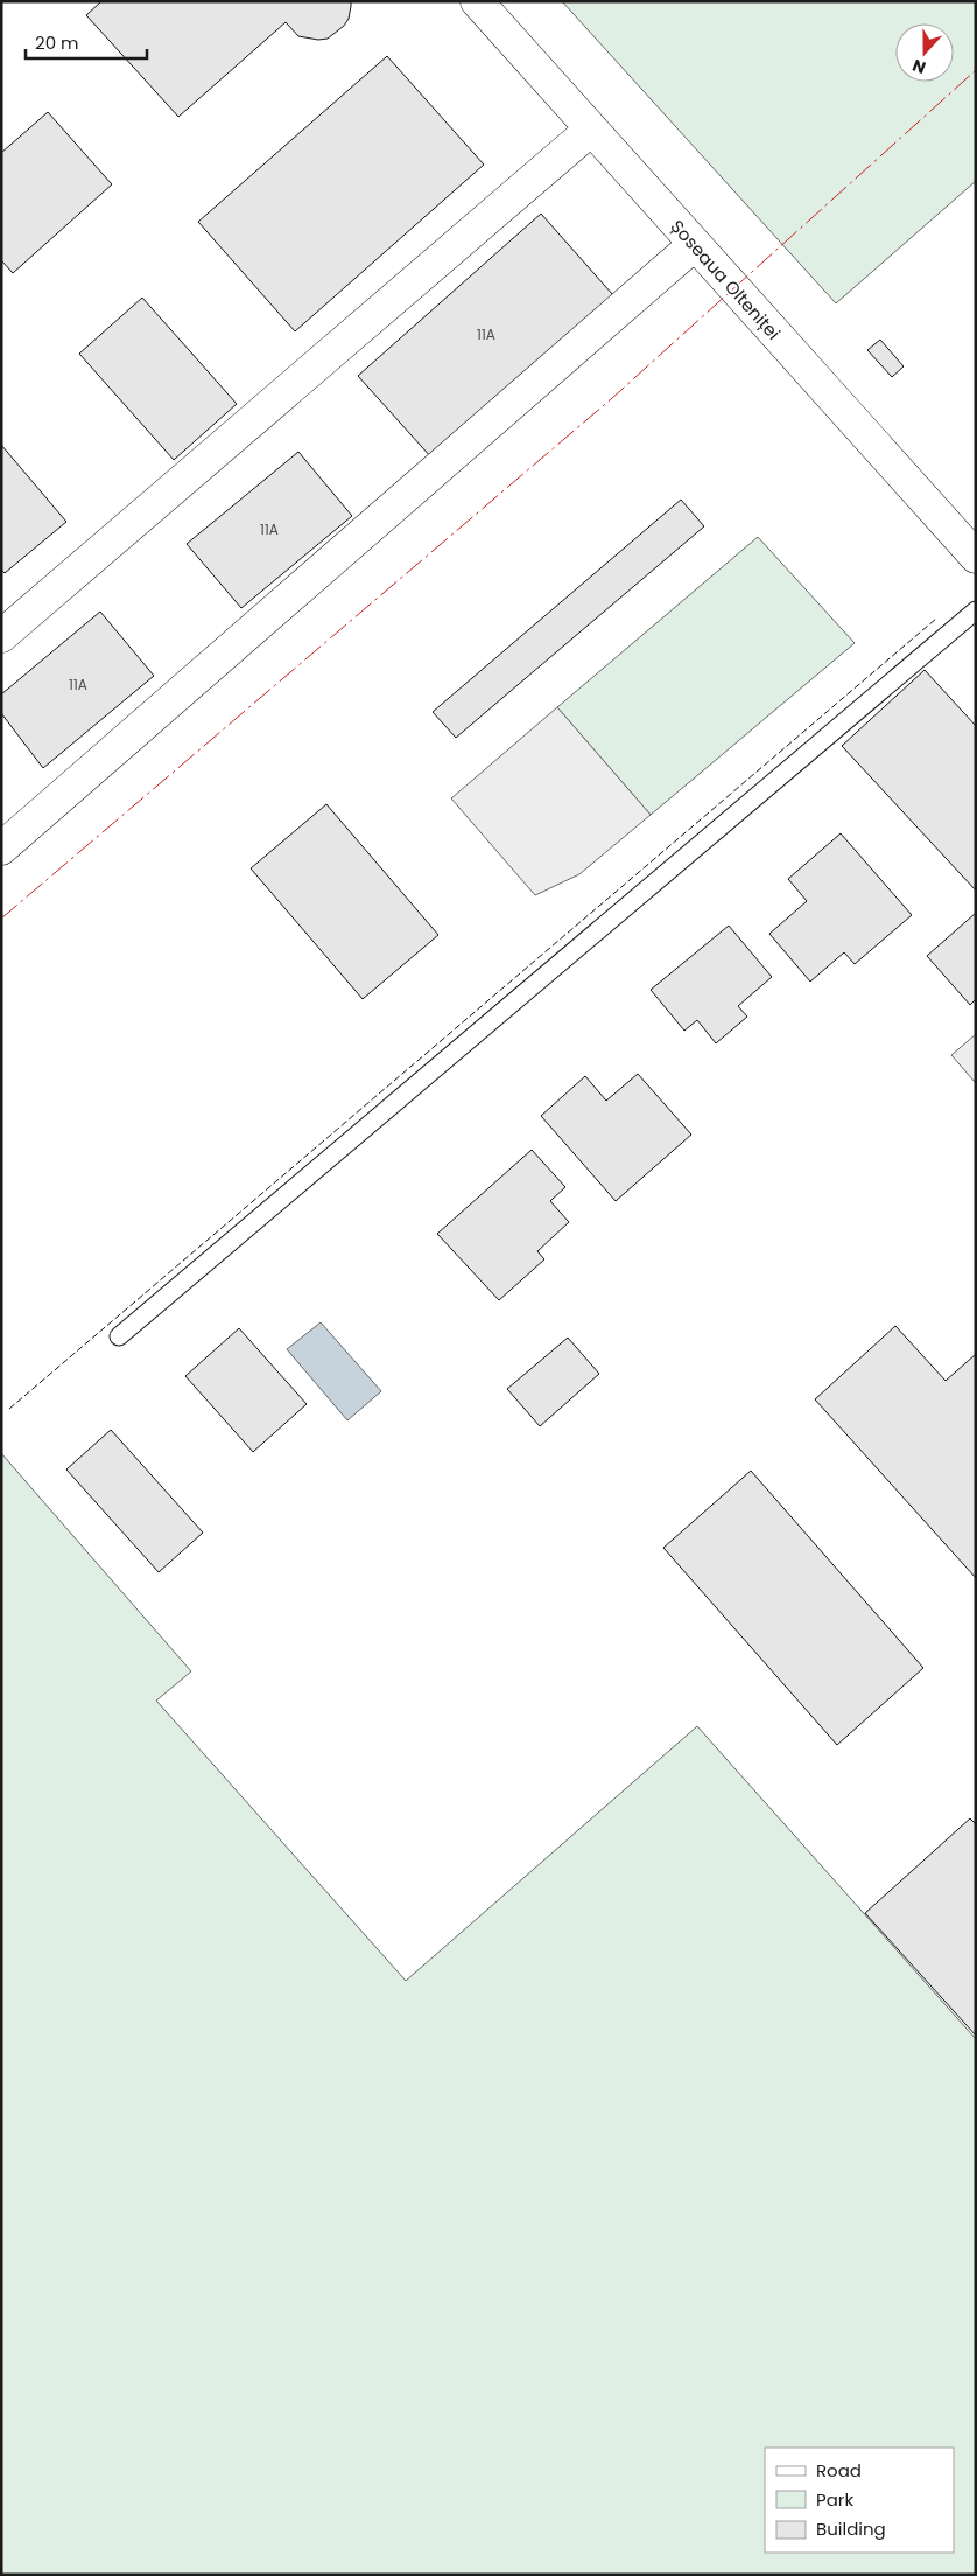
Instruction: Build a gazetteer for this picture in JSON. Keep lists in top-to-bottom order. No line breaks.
{"streets":{"street":["Șoseaua Olteniței"]},"house_numbers":["11A","11A","11A"],"legend":["Road","Park","Building"],"scale_bar":"20 m","north":"bottom"}
